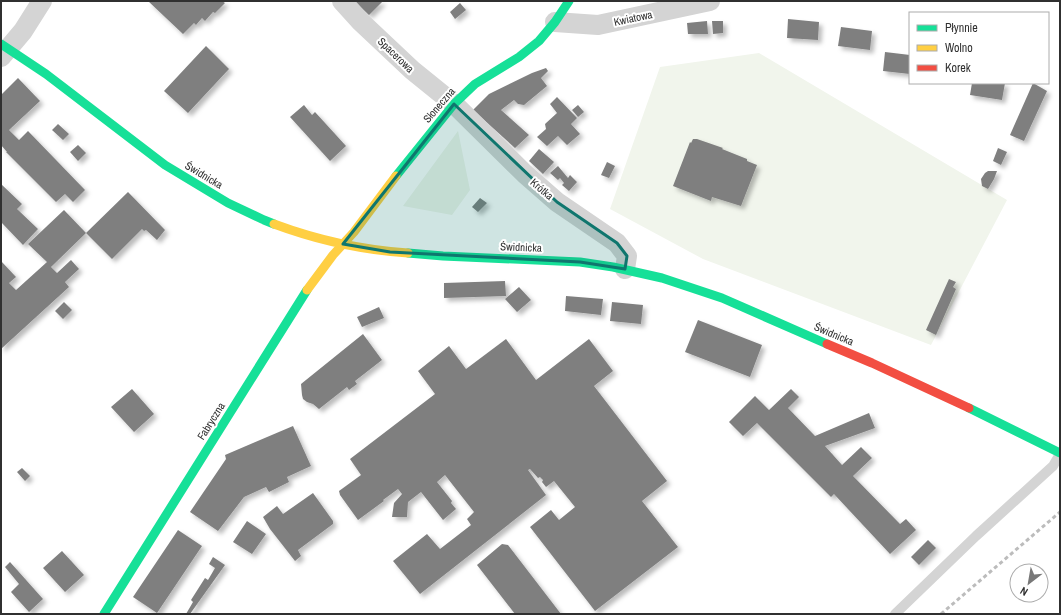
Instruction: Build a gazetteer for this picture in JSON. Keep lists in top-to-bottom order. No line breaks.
{"streets":{"main road":["Słoneczna","Świdnicka","Fabryczna"],"street":["Kwiatowa","Spacerowa","Krótka"]},"crossings":[["Kwiatowa","Słoneczna"],["Spacerowa","Słoneczna"],["Spacerowa","Krótka"],["Słoneczna","Świdnicka"],["Słoneczna","Krótka"],["Słoneczna","Fabryczna"],["Świdnicka","Krótka"],["Świdnicka","Fabryczna"]],"legend":["Płynnie","Wolno","Korek"],"north":"bottom left"}
